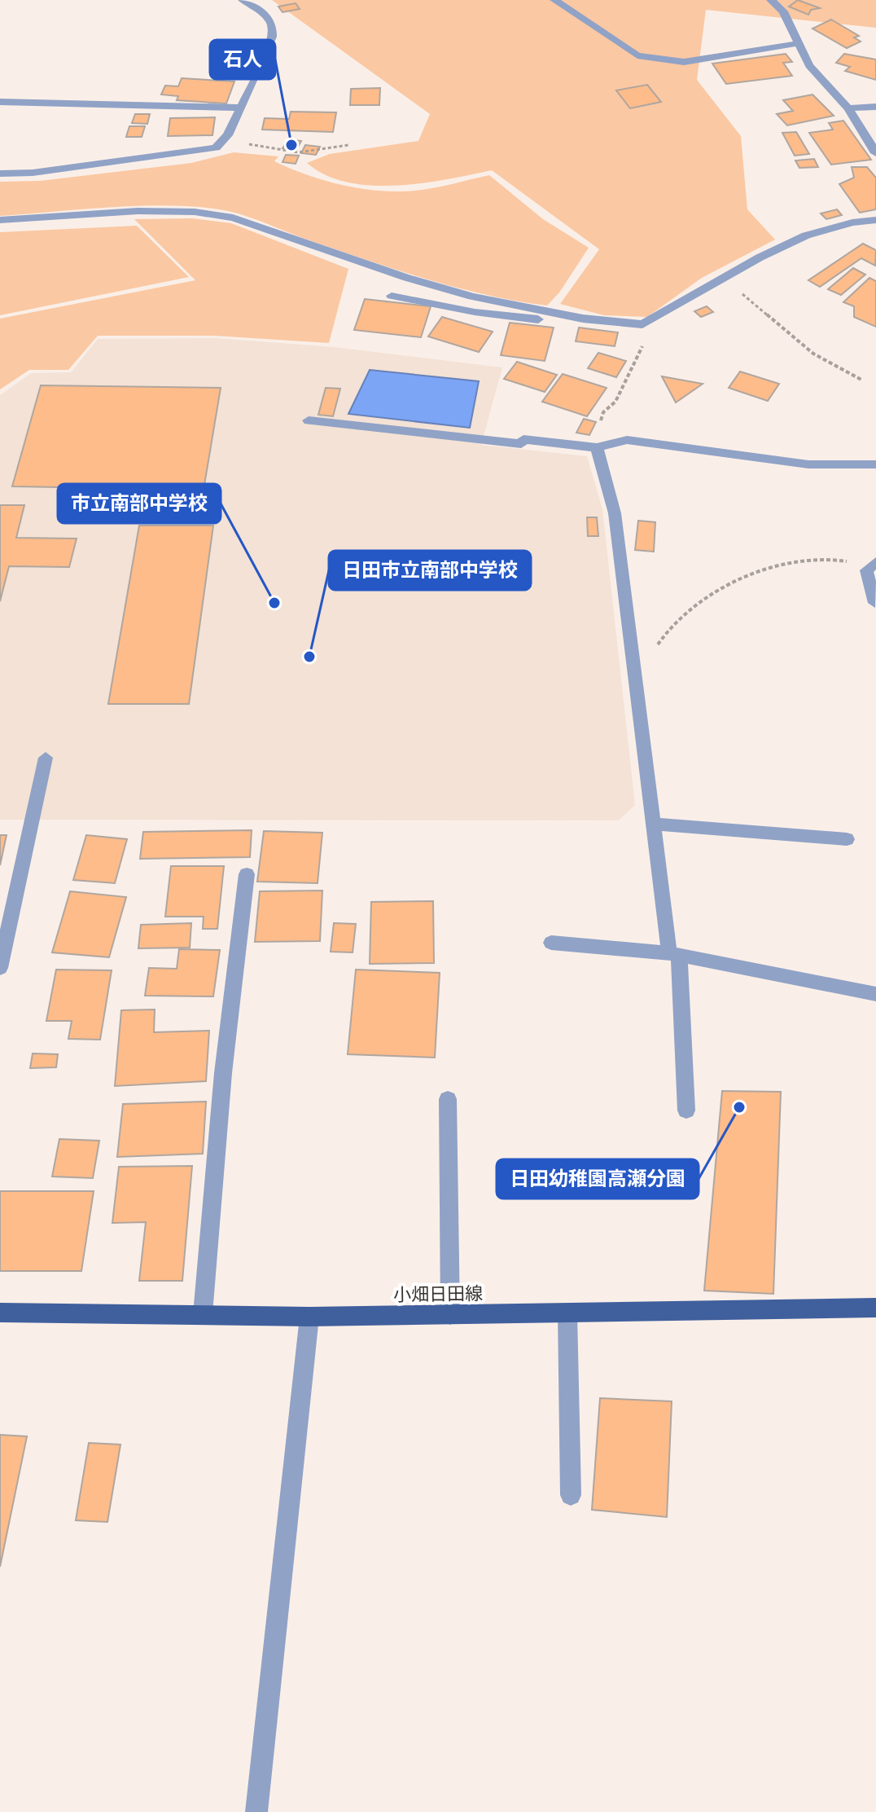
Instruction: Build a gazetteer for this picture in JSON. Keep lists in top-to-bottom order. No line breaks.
{"streets":{"main road":["小畑日田線"]},"places":["石人","市立南部中学校","日田市立南部中学校","日田幼稚園高瀬分園"]}
